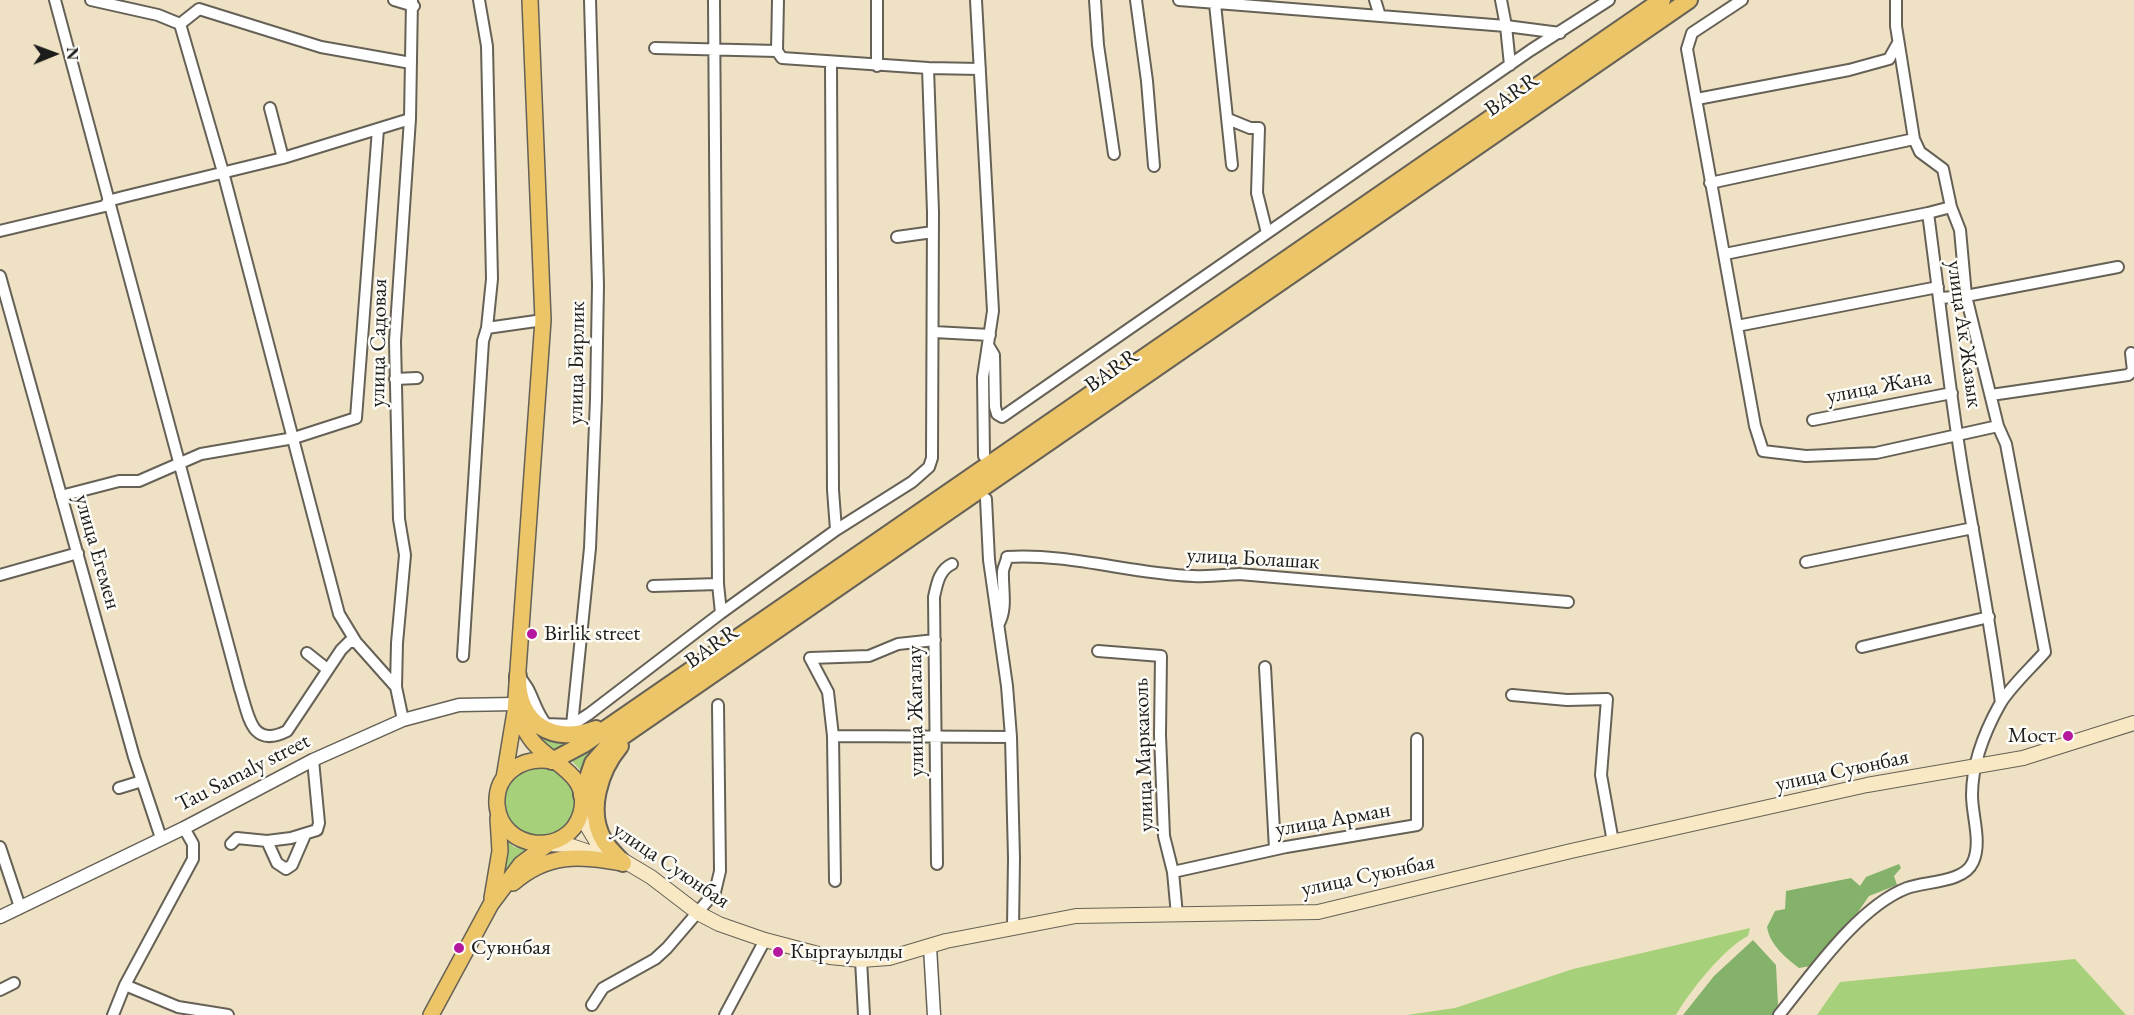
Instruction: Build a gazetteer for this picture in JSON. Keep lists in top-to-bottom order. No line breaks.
{"streets":{"highway":["BARR"],"main road":["улица Суюнбая"],"street":["улица Ак Жазык","улица Садовая","улица Бирлик","улица Жана","улица Егемен","улица Болашак","улица Жагалау","улица Маркаколь","Tau Samaly street","улица Арман"]},"crossings":[["BARR","улица Суюнбая"],["улица Ак Жазык","улица Жана"],["улица Ак Жазык","улица Суюнбая"],["улица Садовая","Tau Samaly street"],["улица Егемен","Tau Samaly street"],["улица Маркаколь","улица Суюнбая"],["улица Маркаколь","улица Арман"]],"places":["Birlik street","Мост","Суюнбая","Кыргауылды"],"north":"right"}
